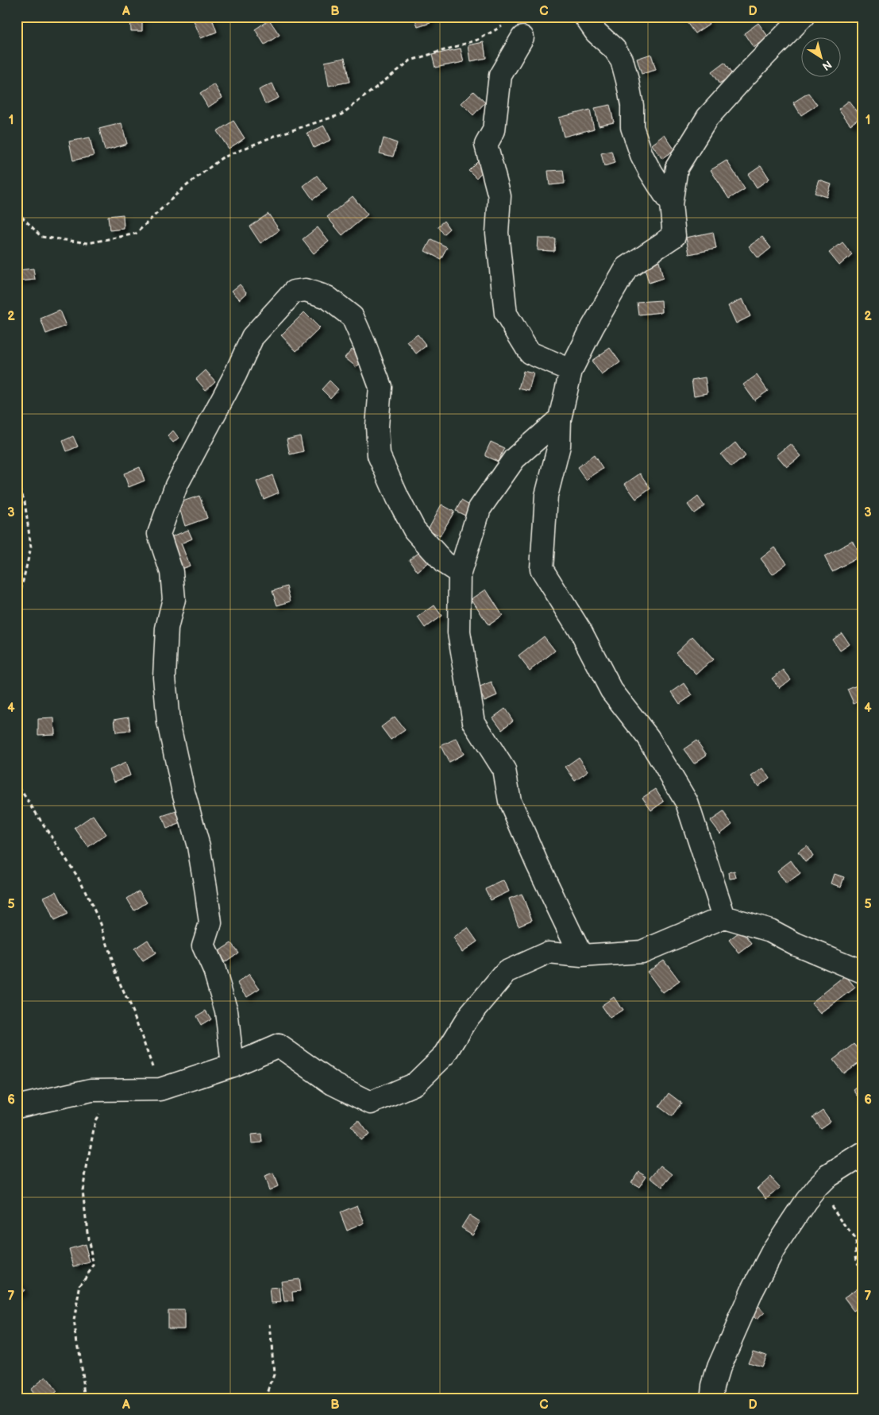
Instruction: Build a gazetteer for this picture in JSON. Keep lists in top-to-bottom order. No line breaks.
{"north":"bottom right","grid":{"columns":["A","B","C","D"],"rows":["1","2","3","4","5","6","7"]}}
